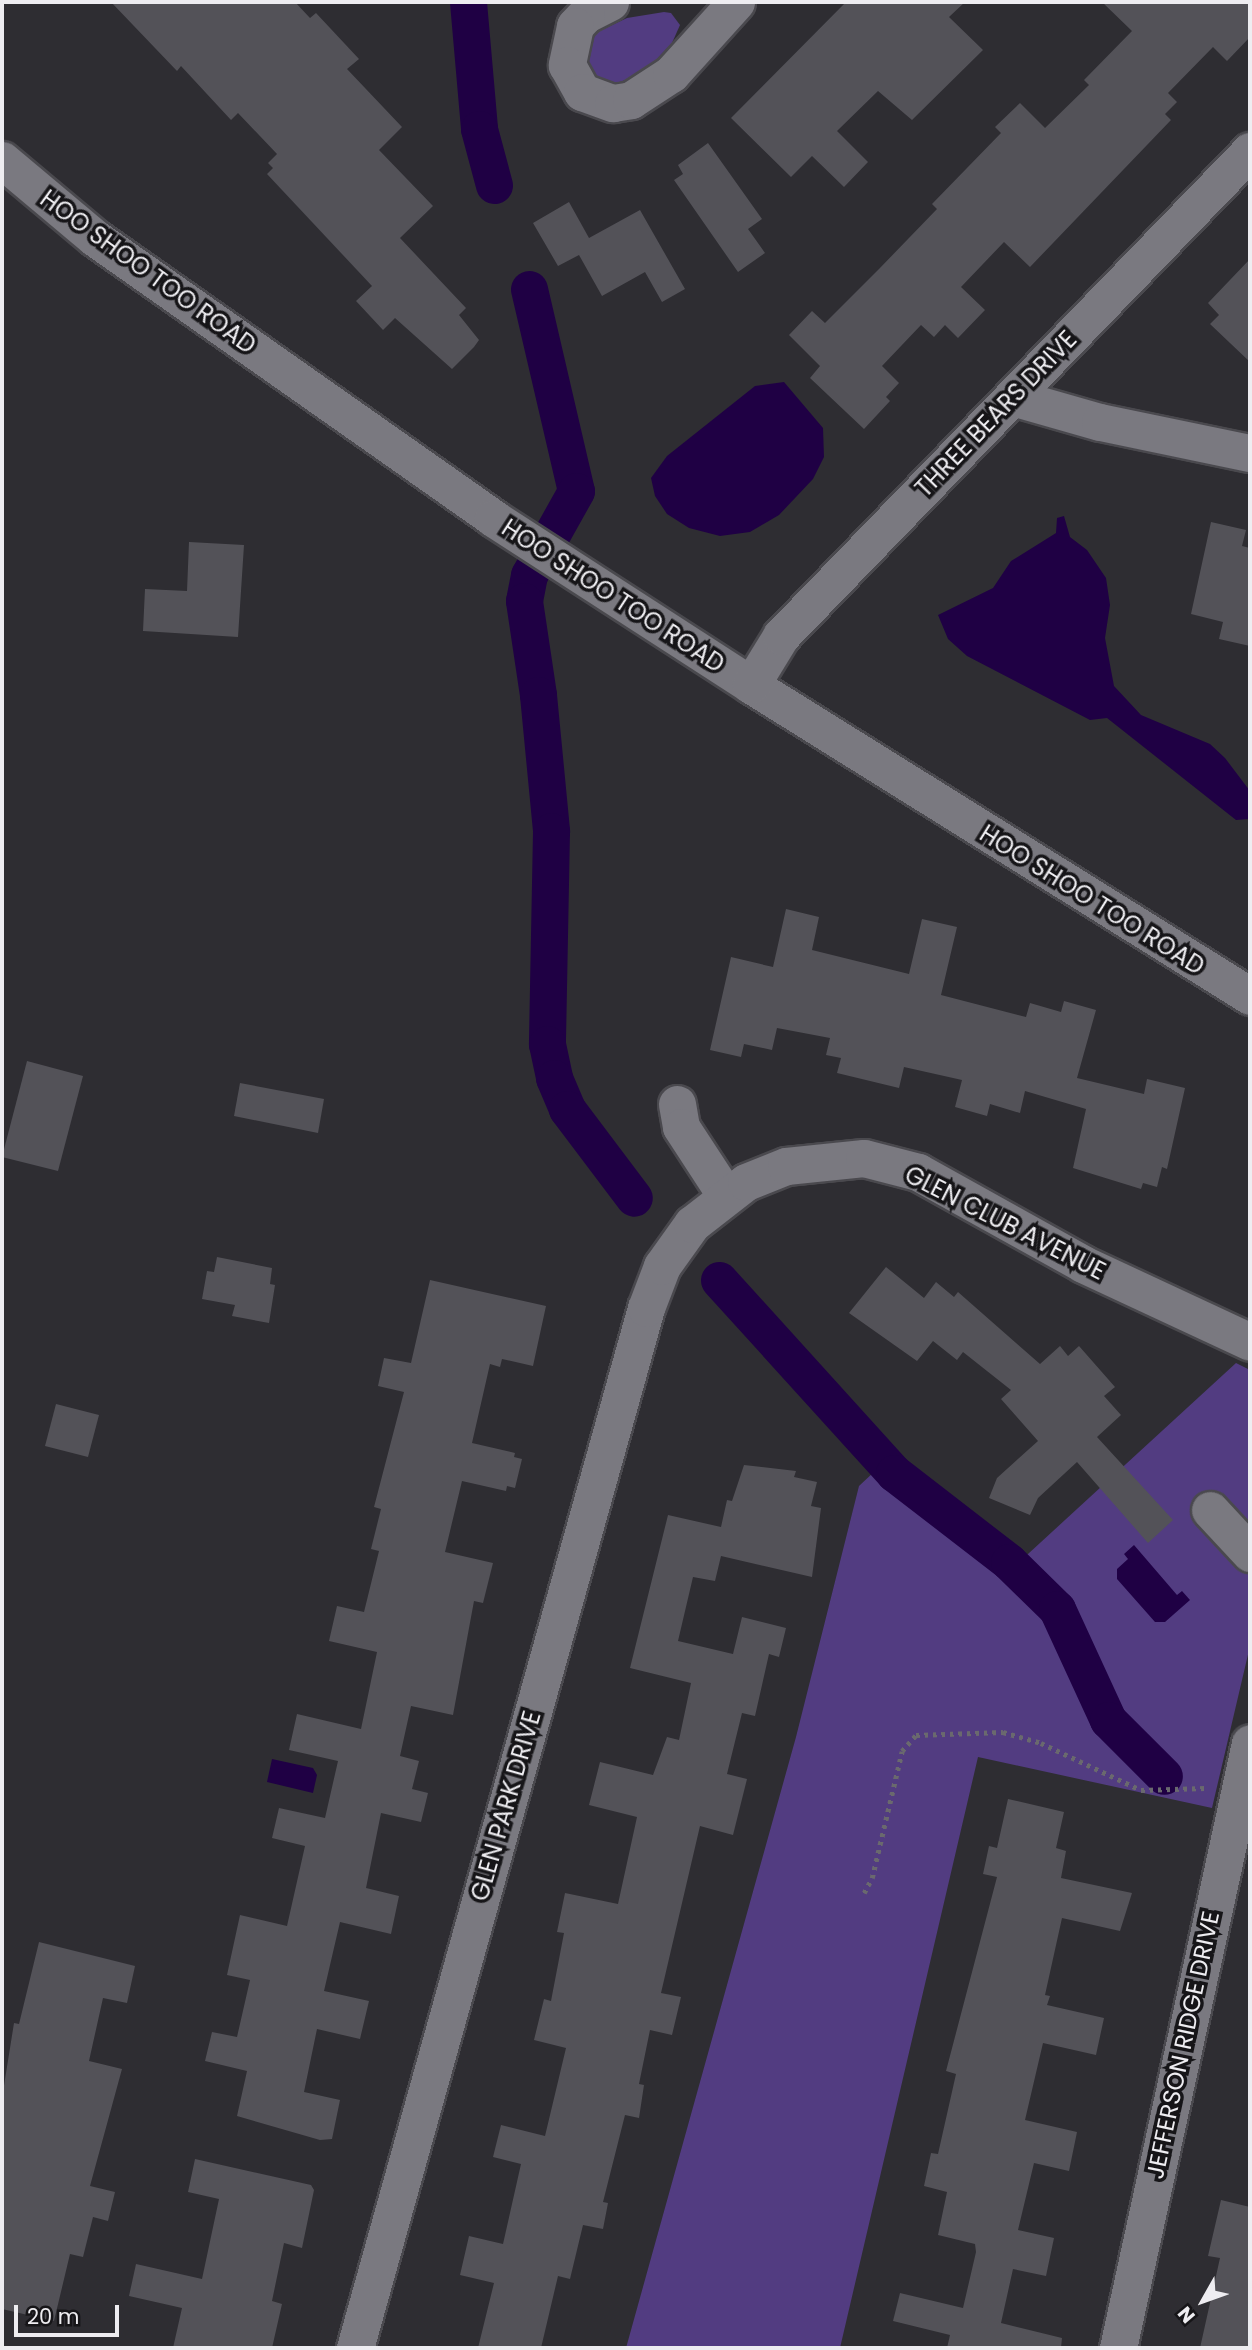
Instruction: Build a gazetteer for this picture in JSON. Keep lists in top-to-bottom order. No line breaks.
{"streets":{"street":["HOO SHOO TOO ROAD","THREE BEARS DRIVE","GLEN CLUB AVENUE","GLEN PARK DRIVE","JEFFERSON RIDGE DRIVE"]},"crossings":[["HOO SHOO TOO ROAD","THREE BEARS DRIVE"],["GLEN CLUB AVENUE","GLEN PARK DRIVE"]],"scale_bar":"20 m","north":"bottom left"}
